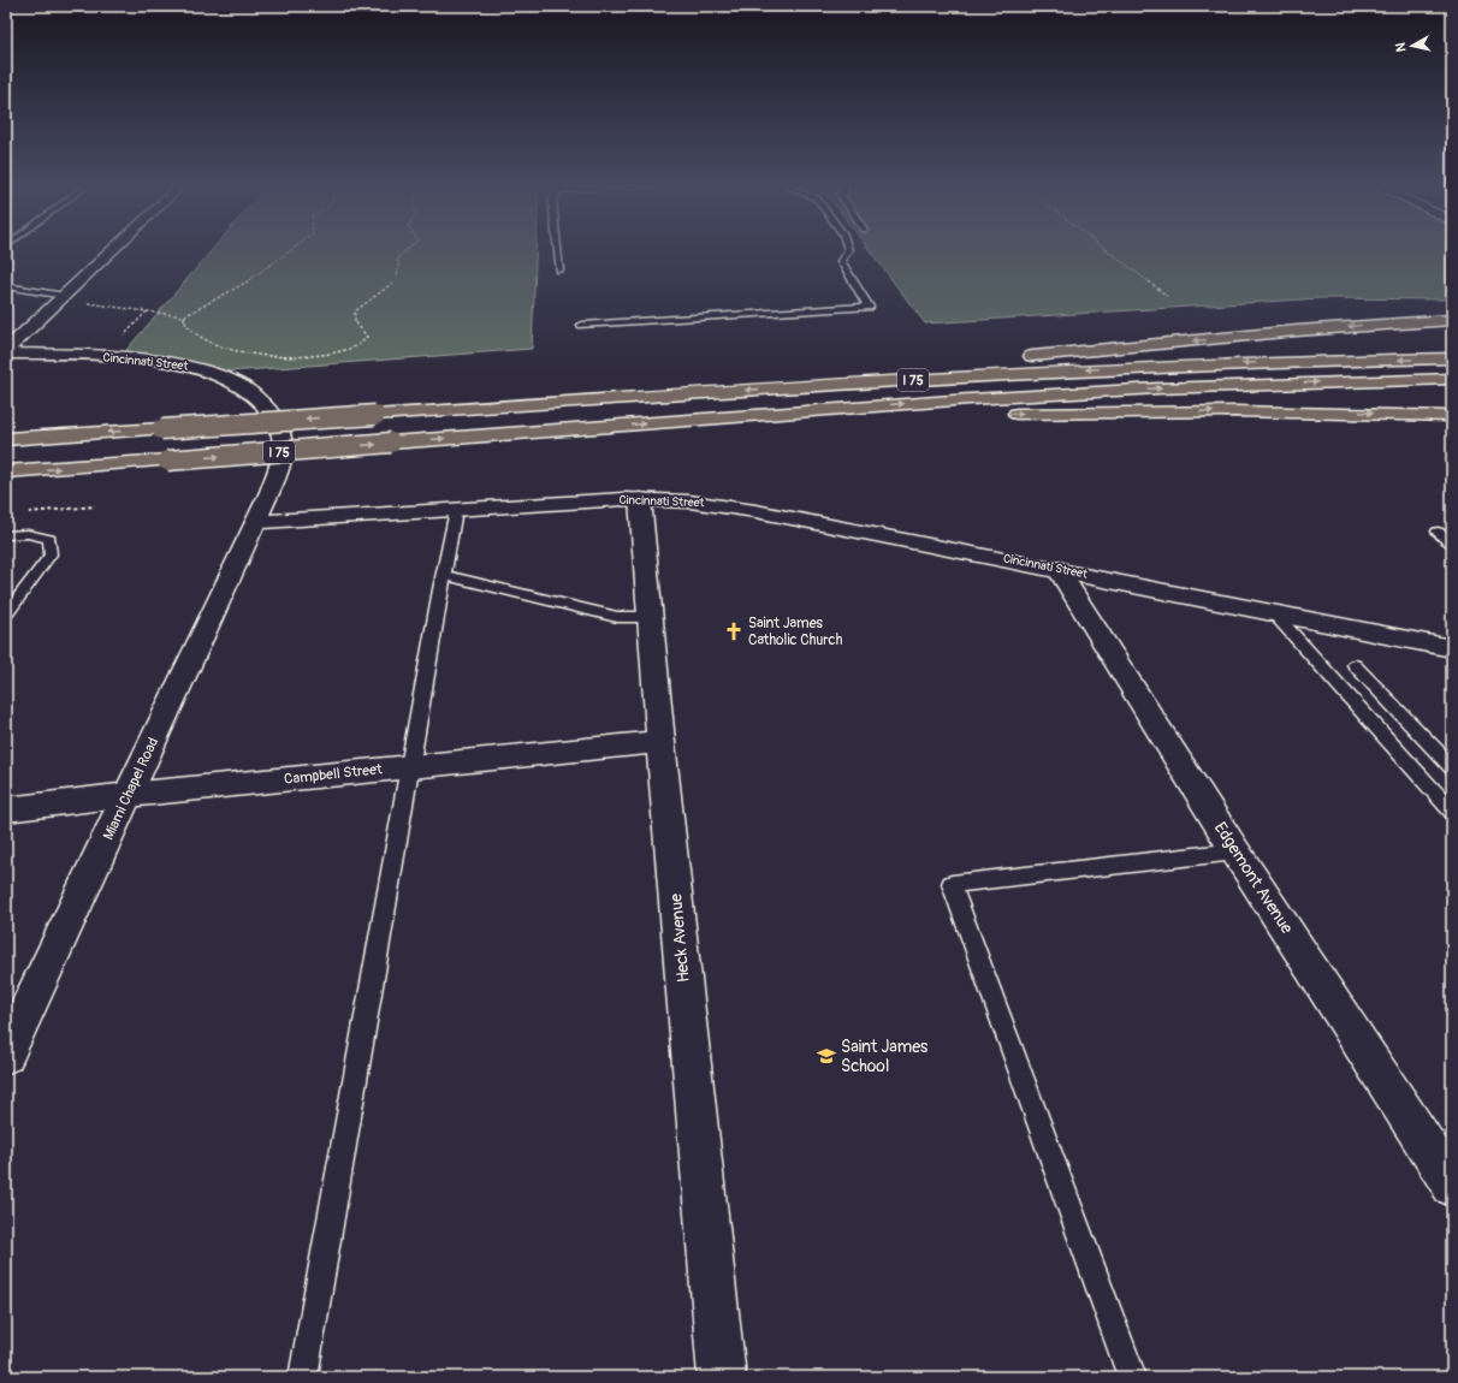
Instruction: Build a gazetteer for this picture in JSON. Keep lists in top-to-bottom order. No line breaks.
{"streets":{"highway":["I 75"],"street":["Cincinnati Street","Campbell Street","Miami Chapel Road","Edgemont Avenue","Heck Avenue"]},"crossings":[["Cincinnati Street","Miami Chapel Road"],["Cincinnati Street","Edgemont Avenue"],["Cincinnati Street","Heck Avenue"],["Campbell Street","Miami Chapel Road"],["Campbell Street","Heck Avenue"]],"places":{"church":["Saint James Catholic Church"],"school or university":["Saint James School"]},"north":"left"}
